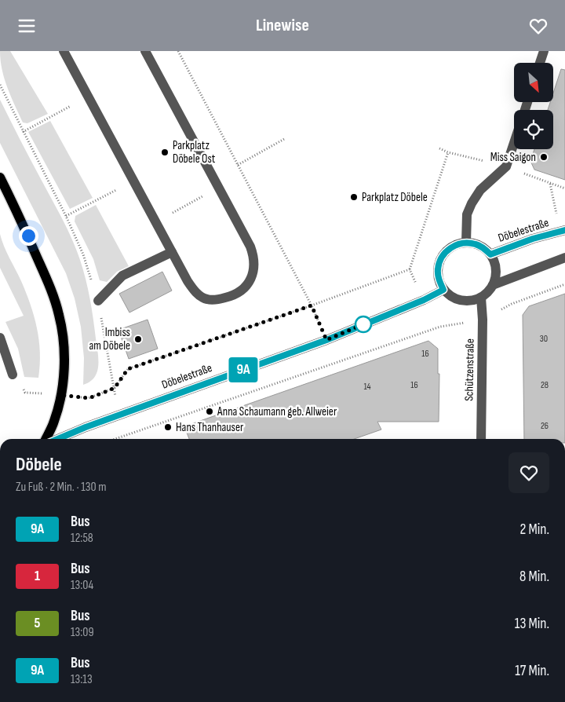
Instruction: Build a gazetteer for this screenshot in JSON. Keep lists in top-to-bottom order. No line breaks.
{"streets":{"street":["Döbelestraße","Schützenstraße"]},"crossings":[["Döbelestraße","Schützenstraße"]],"places":["Parkplatz Döbele Ost","Miss Saigon","Parkplatz Döbele","Imbiss am Döbele","Anna Schaumann geb. Allweier","Hans Thanhauser"],"lines":["bus line 9A"],"house_numbers":["30","16","16","28","14","26"],"north":"bottom right","page":{"header":"Linewise","on_map":"9A","heading":["Döbele","Zu Fuß · 2 Min. · 130 m"],"list":[{"mark":"9A","name":"Bus","note":"12:58","value":"2 Min."},{"mark":"1","name":"Bus","note":"13:04","value":"8 Min."},{"mark":"5","name":"Bus","note":"13:09","value":"13 Min."},{"mark":"9A","name":"Bus","note":"13:13","value":"17 Min."}]}}
